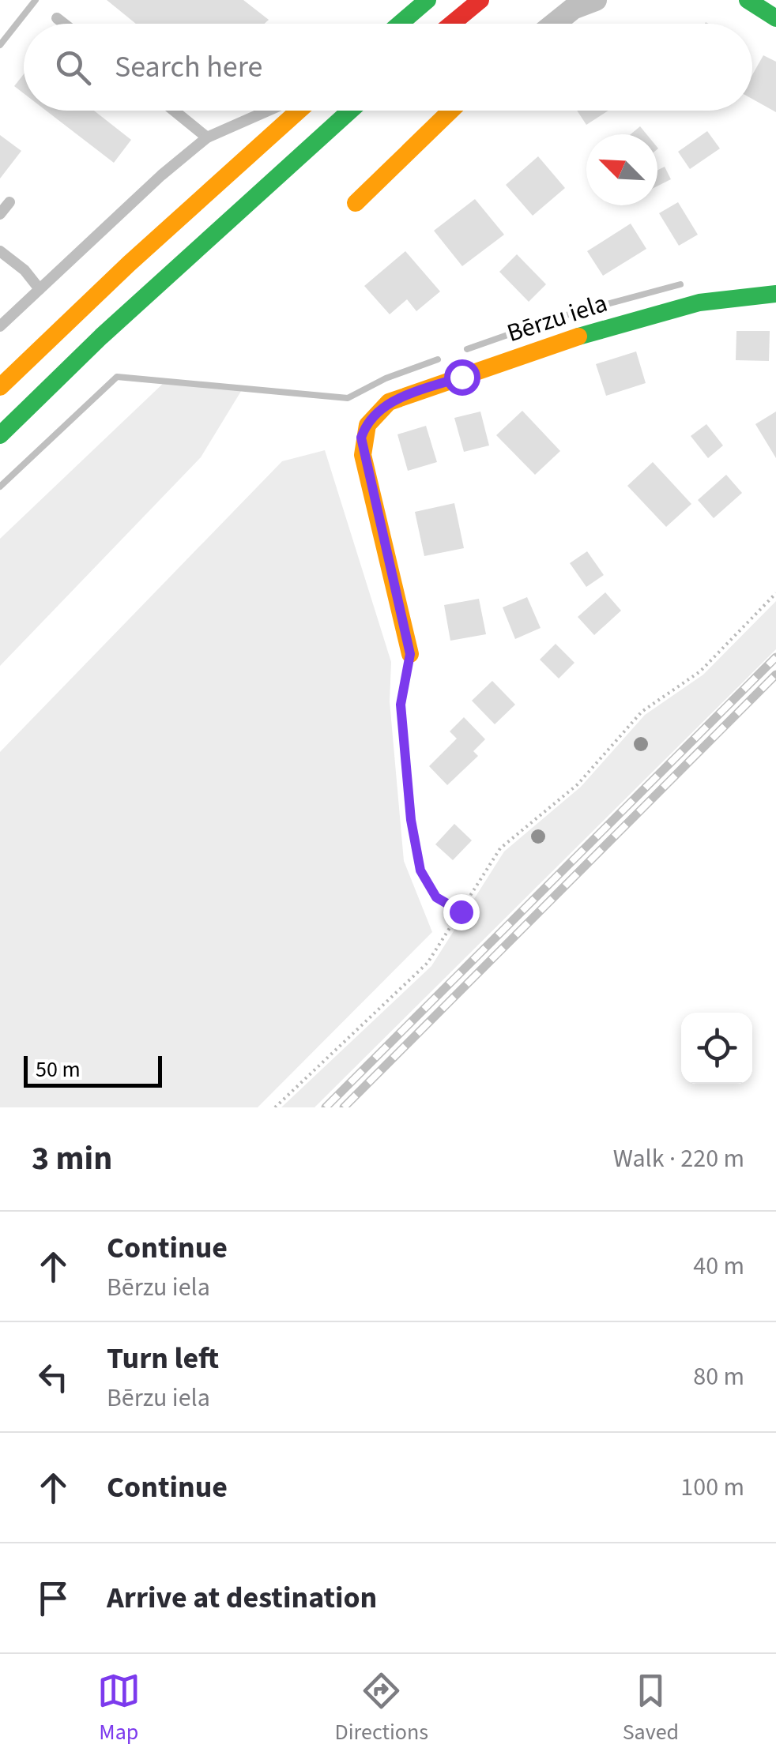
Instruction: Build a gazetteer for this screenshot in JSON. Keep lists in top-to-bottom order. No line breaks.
{"streets":{"main road":["Bērzu iela"]},"scale_bar":"50 m","north":"top left","page":{"search":"Search here","scale":"50 m","heading":["3 min","Walk · 220 m"],"list":[["Continue","Bērzu iela","40 m"],["Turn left","Bērzu iela","80 m"],["Continue","100 m"],"Arrive at destination"],"nav":["Map","Directions","Saved"]}}
